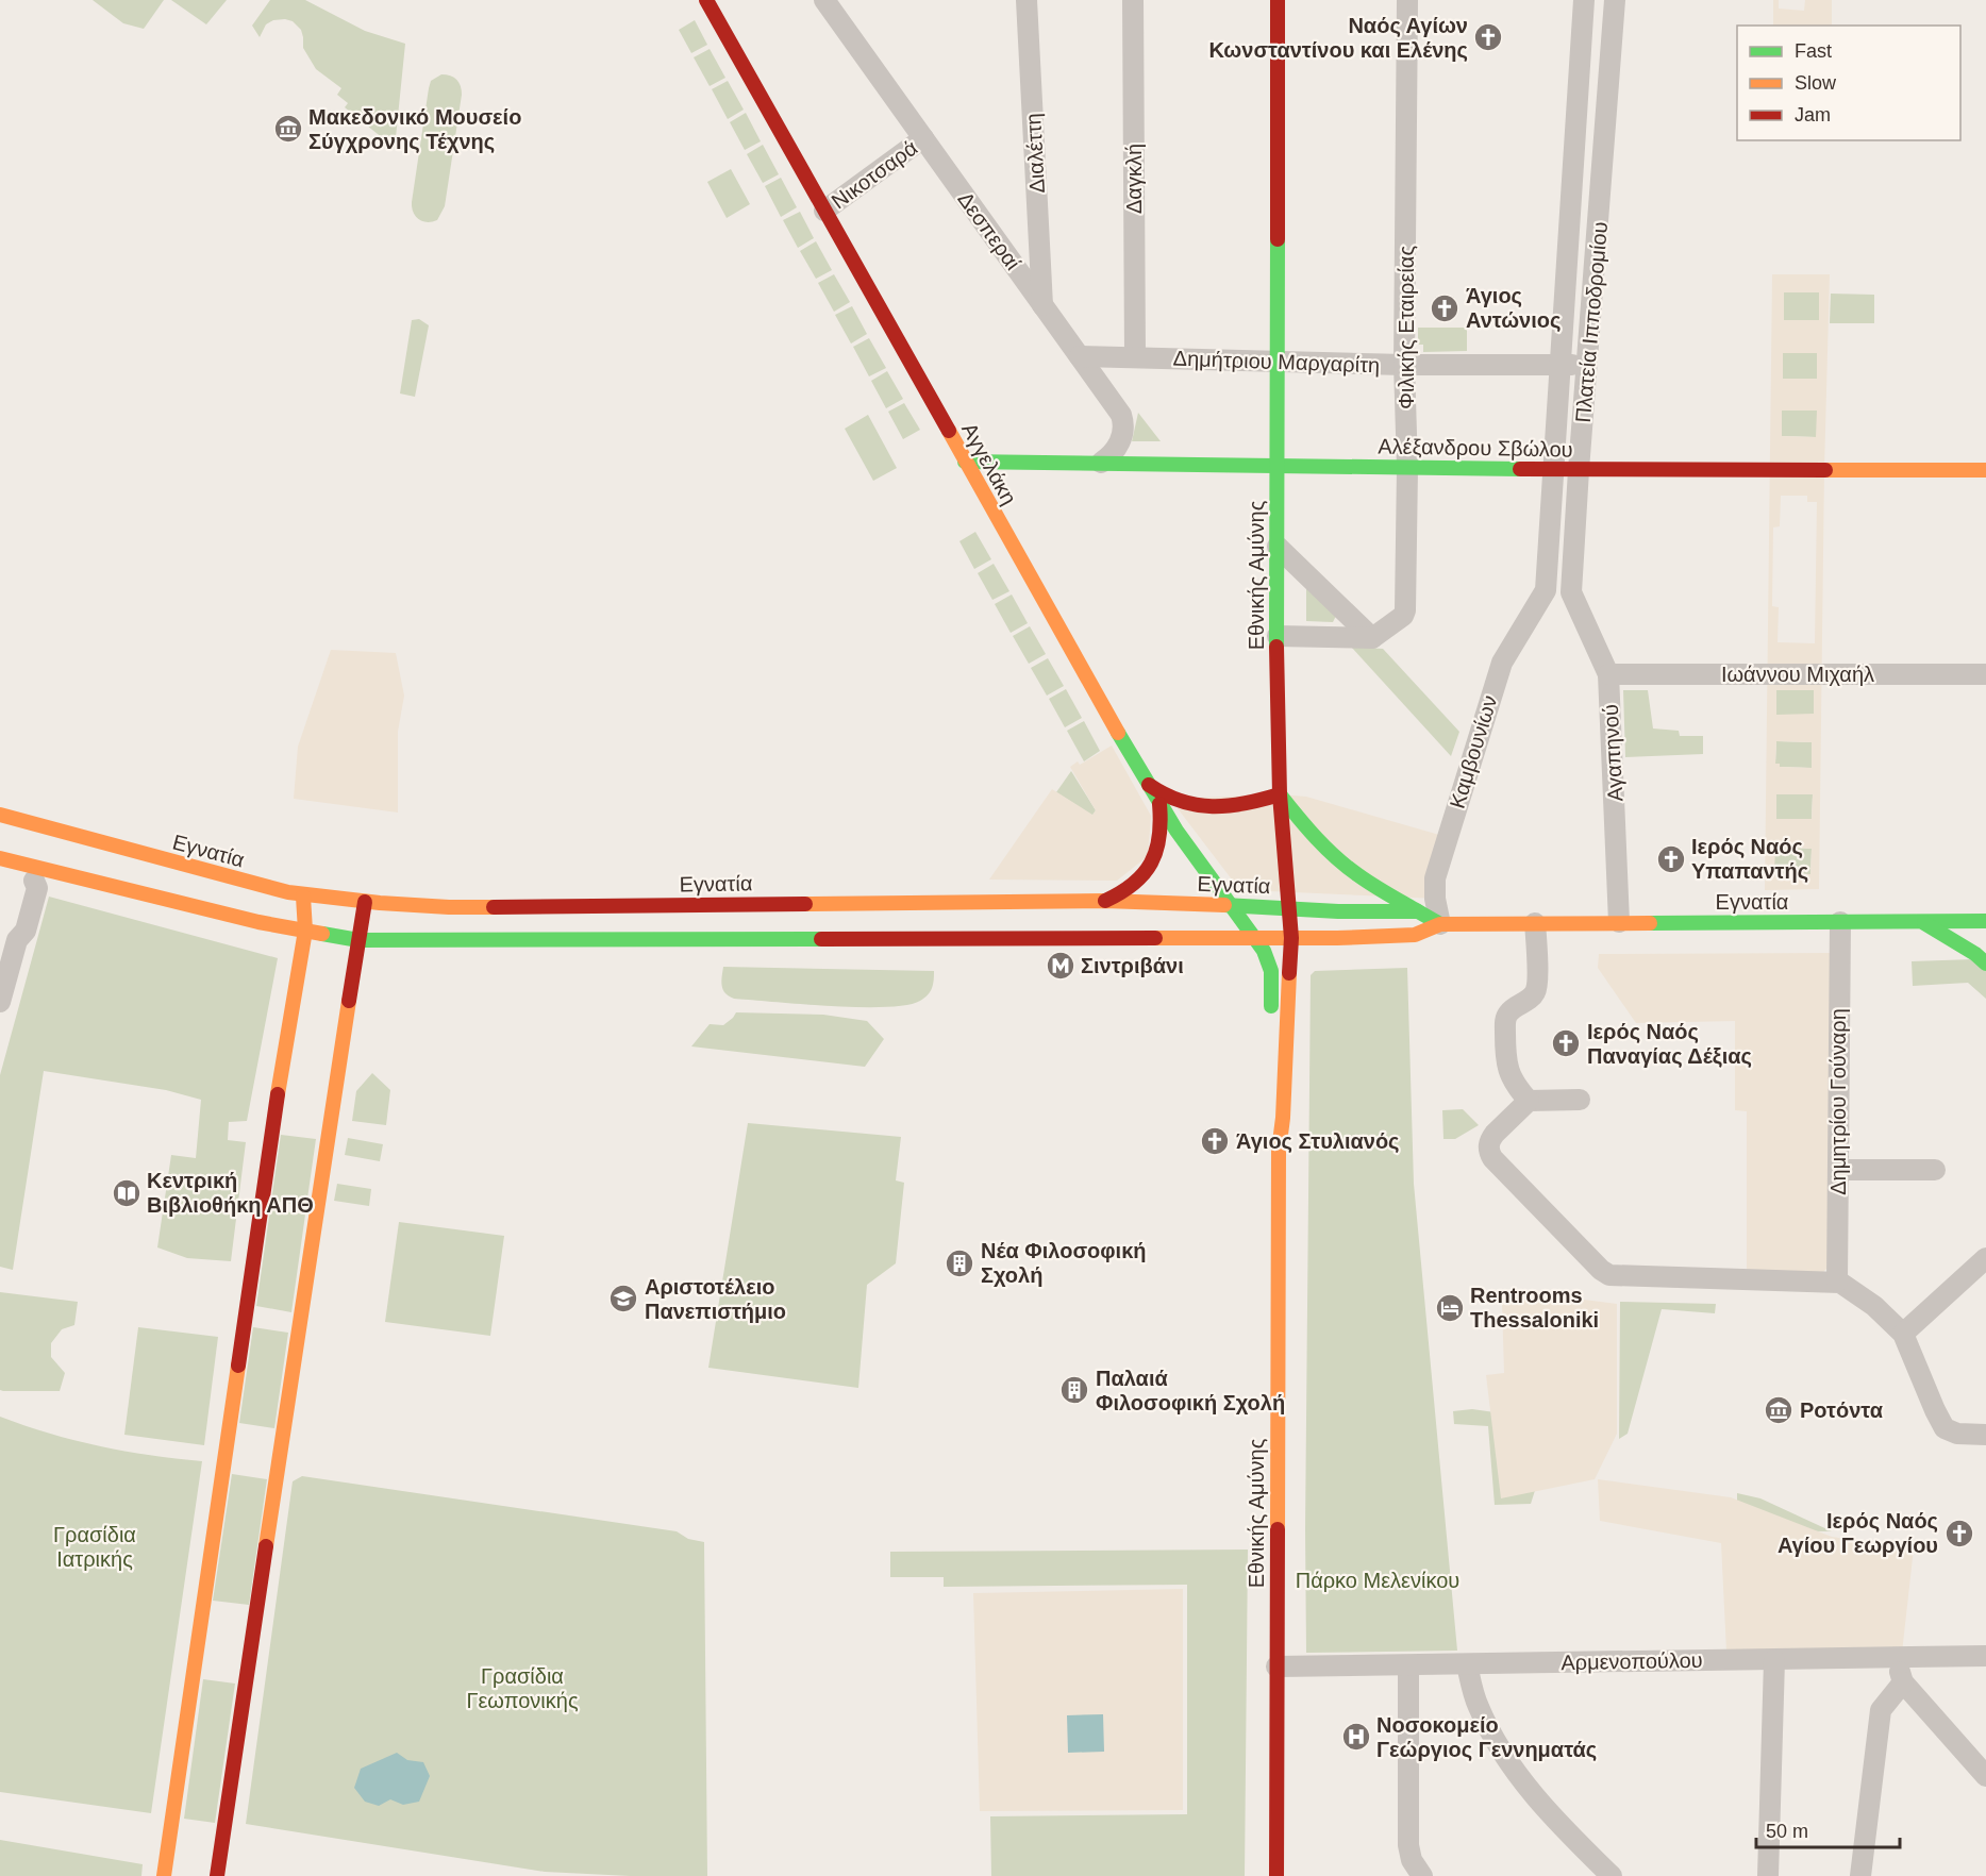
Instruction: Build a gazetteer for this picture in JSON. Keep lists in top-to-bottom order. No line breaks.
{"streets":{"main road":["Αλέξανδρου Σβώλου","Αγγελάκη","Εθνικής Αμύνης","Εγνατία"],"street":["Διαλέττη","Νικοτσαρά","Δαγκλή","Δεσπεραί","Πλατεία Ιπποδρομίου","Φιλικής Εταιρείας","Δημήτριου Μαργαρίτη","Ιωάννου Μιχαήλ","Καμβουνίων","Αγαπηνού","Δημητρίου Γούναρη","Αρμενοπούλου"]},"crossings":[["Διαλέττη","Δεσπεραί"],["Νικοτσαρά","Δεσπεραί"],["Νικοτσαρά","Αγγελάκη"],["Δαγκλή","Δημήτριου Μαργαρίτη"],["Δεσπεραί","Δημήτριου Μαργαρίτη"],["Δεσπεραί","Αλέξανδρου Σβώλου"],["Πλατεία Ιπποδρομίου","Δημήτριου Μαργαρίτη"],["Πλατεία Ιπποδρομίου","Αλέξανδρου Σβώλου"],["Πλατεία Ιπποδρομίου","Καμβουνίων"],["Πλατεία Ιπποδρομίου","Αγαπηνού"],["Φιλικής Εταιρείας","Δημήτριου Μαργαρίτη"],["Φιλικής Εταιρείας","Αλέξανδρου Σβώλου"],["Δημήτριου Μαργαρίτη","Εθνικής Αμύνης"],["Αλέξανδρου Σβώλου","Αγγελάκη"],["Αλέξανδρου Σβώλου","Εθνικής Αμύνης"],["Αγγελάκη","Εγνατία"],["Εθνικής Αμύνης","Εγνατία"],["Εθνικής Αμύνης","Αρμενοπούλου"],["Ιωάννου Μιχαήλ","Αγαπηνού"],["Καμβουνίων","Εγνατία"],["Αγαπηνού","Εγνατία"],["Εγνατία","Δημητρίου Γούναρη"]],"parks":["Γρασίδια Ιατρικής","Πάρκο Μελενίκου","Γρασίδια Γεωπονικής"],"places":{"church":["Ναός Αγίων Κωνσταντίνου και Ελένης","Άγιος Αντώνιος","Ιερός Ναός Υπαπαντής","Ιερός Ναός Παναγίας Δέξιας","Άγιος Στυλιανός","Ιερός Ναός Αγίου Γεωργίου"],"museum":["Μακεδονικό Μουσείο Σύγχρονης Τέχνης","Ροτόντα"],"metro station":["Σιντριβάνι"],"library":["Κεντρική Βιβλιοθήκη ΑΠΘ"],"building":["Νέα Φιλοσοφική Σχολή","Παλαιά Φιλοσοφική Σχολή"],"school or university":["Αριστοτέλειο Πανεπιστήμιο"],"hotel":["Rentrooms Thessaloniki"],"hospital":["Νοσοκομείο Γεώργιος Γεννηματάς"]},"legend":["Fast","Slow","Jam"],"scale_bar":"50 m"}
